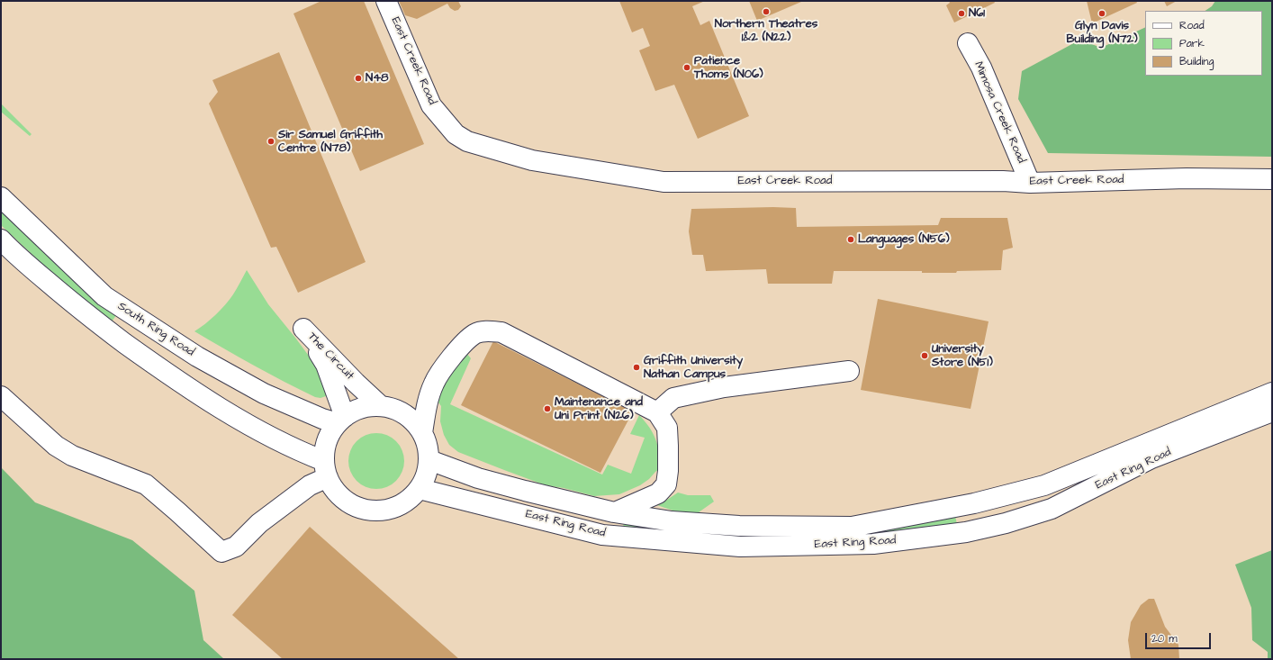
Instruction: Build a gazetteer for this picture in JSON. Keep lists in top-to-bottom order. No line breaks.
{"streets":{"street":["East Creek Road","Mimosa Creek Road","South Ring Road","The Circuit","East Ring Road"]},"crossings":[["East Creek Road","Mimosa Creek Road"],["South Ring Road","The Circuit"],["South Ring Road","East Ring Road"],["The Circuit","East Ring Road"]],"places":["Northern Theatres 1&2 (N22)","N61","Glyn Davis Building (N72)","Patience Thoms (N06)","N48","Sir Samuel Griffith Centre (N78)","Languages (N56)","University Store (N51)","Griffith University Nathan Campus","Maintenance and Uni Print (N26)"],"legend":["Road","Park","Building"],"scale_bar":"20 m"}
